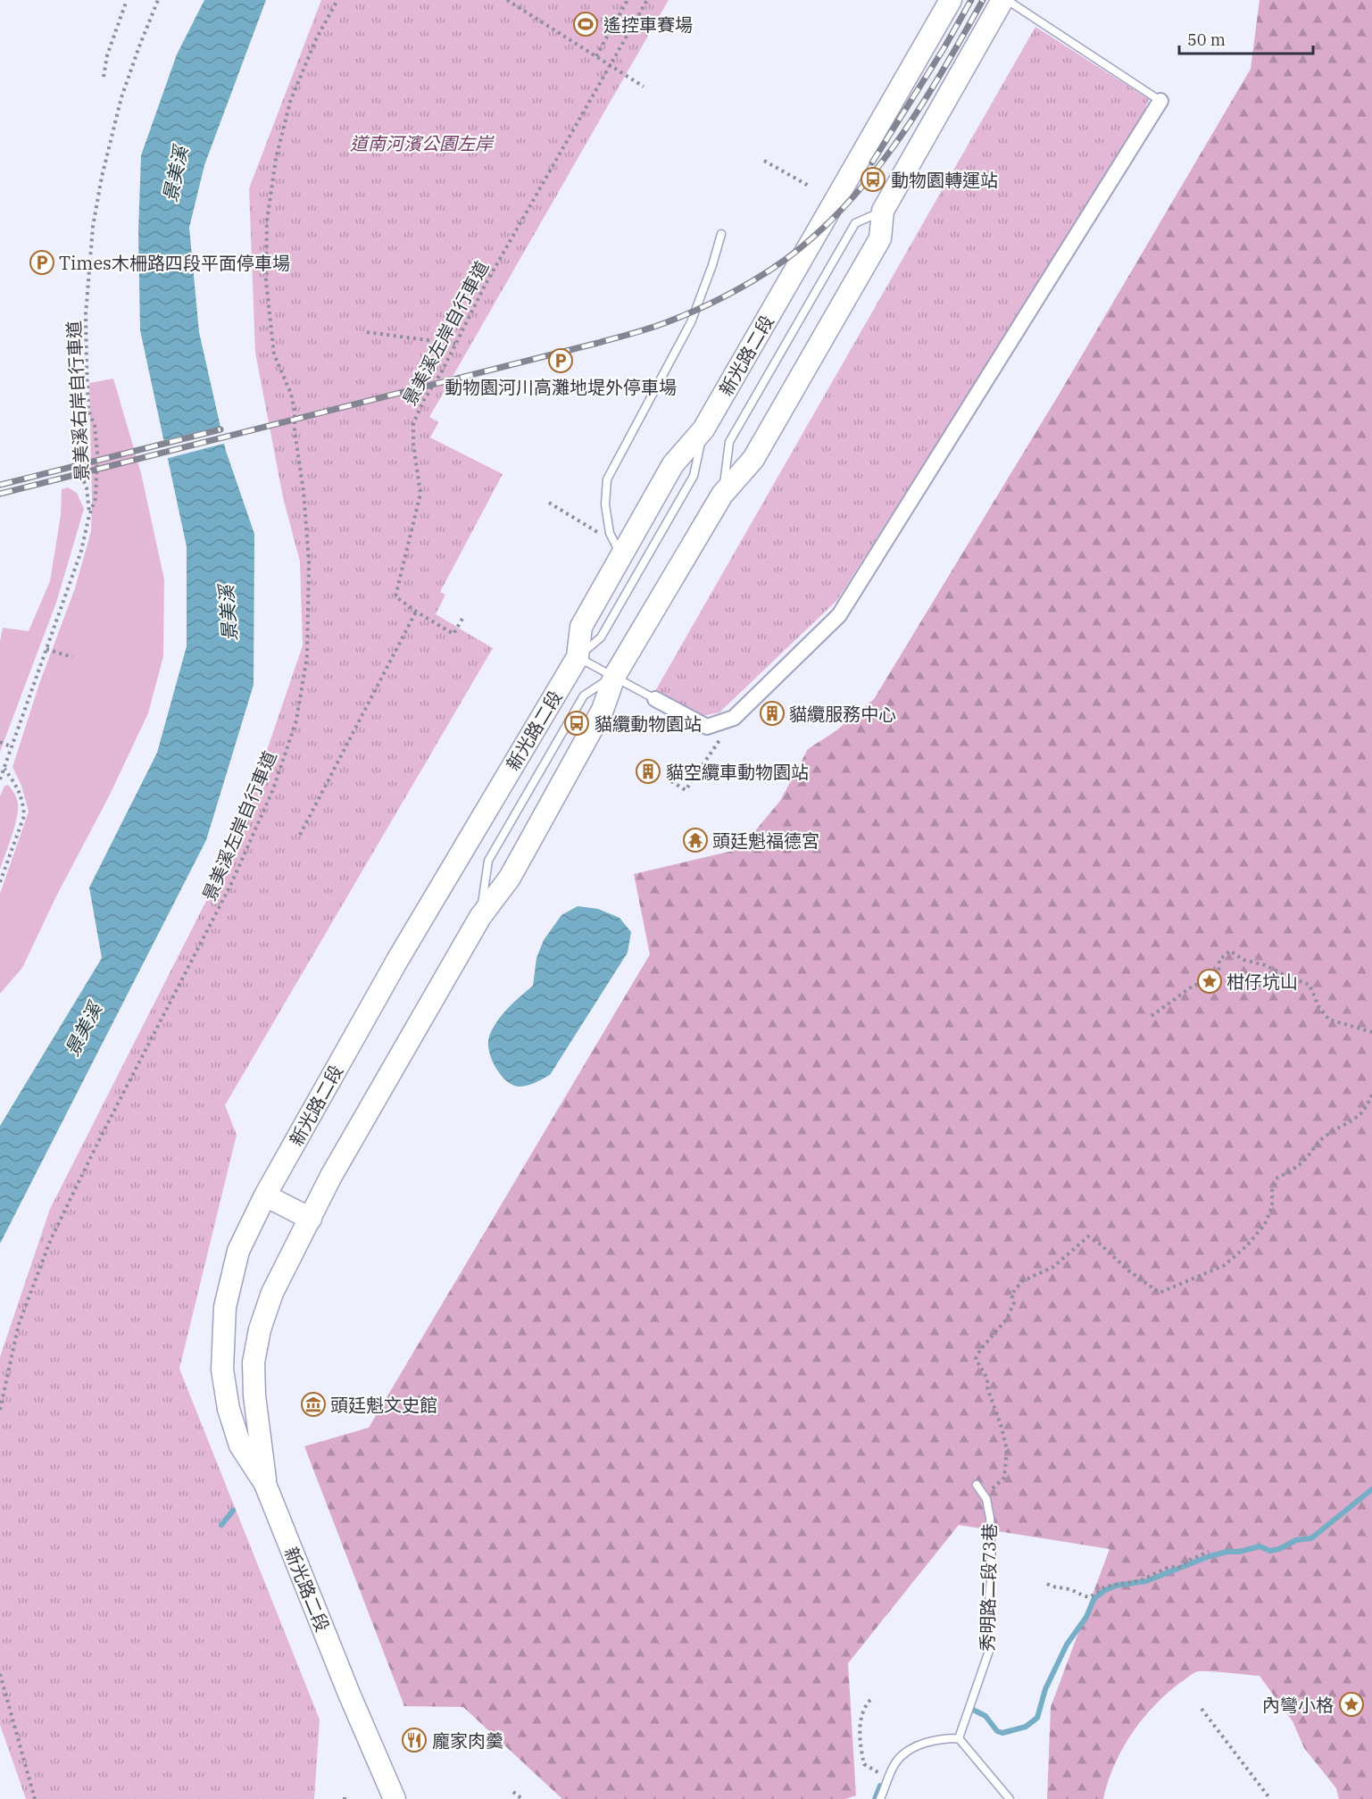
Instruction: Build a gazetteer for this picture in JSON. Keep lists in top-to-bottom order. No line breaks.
{"streets":{"street":["新光路二段"],"lane":["秀明路二段73巷"],"path":["景美溪左岸自行車道","景美溪右岸自行車道"]},"water":["景美溪"],"parks":["道南河濱公園左岸"],"places":{"sports":["遙控車賽場"],"bus stop":["動物園轉運站","貓纜動物園站"],"parking":["Times木柵路四段平面停車場","動物園河川高灘地堤外停車場"],"building":["貓纜服務中心","貓空纜車動物園站"],"temple":["頭廷魁福德宮"],"place":["柑仔坑山","內彎小格"],"museum":["頭廷魁文史館"],"restaurant":["龐家肉羹"]},"scale_bar":"50 m"}
